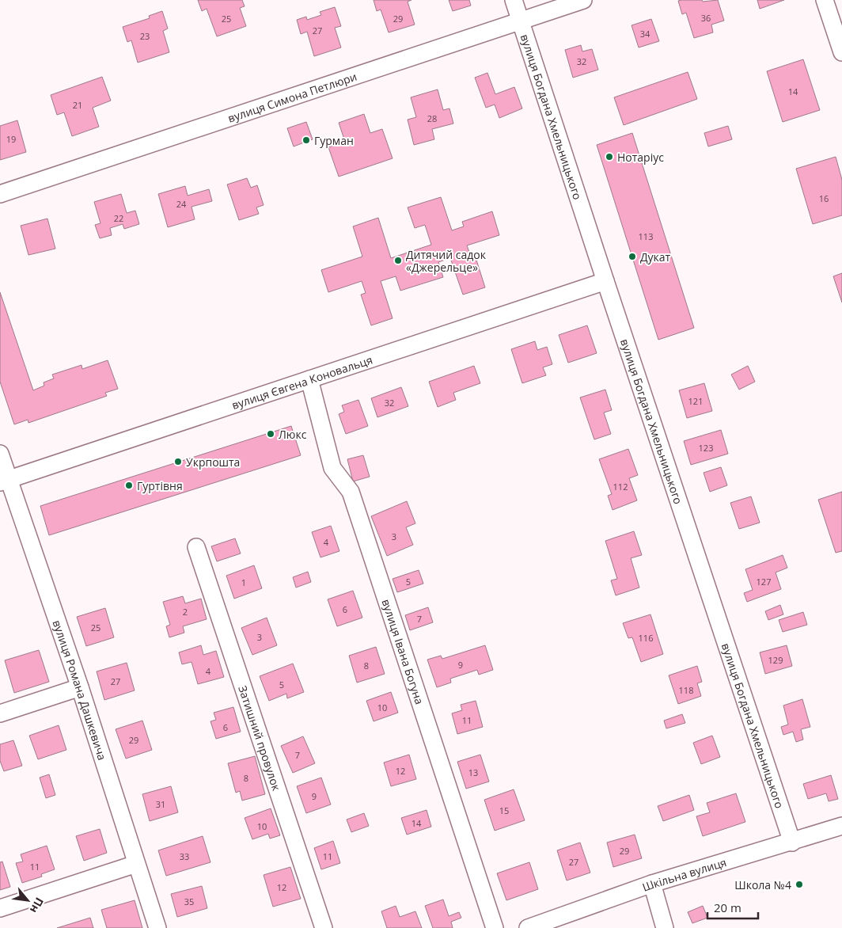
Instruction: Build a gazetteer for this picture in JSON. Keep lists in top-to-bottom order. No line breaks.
{"streets":{"street":["вулиця Симона Петлюри","вулиця Богдана Хмельницького","вулиця Євгена Коновальця","вулиця Івана Богуна","вулиця Романа Дашкевича","Затишний провулок","Шкільна вулиця"]},"crossings":[["вулиця Симона Петлюри","вулиця Богдана Хмельницького"],["вулиця Богдана Хмельницького","вулиця Євгена Коновальця"],["вулиця Богдана Хмельницького","Шкільна вулиця"],["вулиця Євгена Коновальця","вулиця Івана Богуна"],["вулиця Євгена Коновальця","вулиця Романа Дашкевича"]],"places":["Гурман","Нотаріус","Дукат","Дитячий садок «Джерельце»","Люкс","Укрпошта","Гуртівня","Школа №4"],"house_numbers":["36","25","29","27","34","23","32","14","21","28","19","16","24","22","113","121","32","123","112","3","4","5","127","1","6","2","7","25","3","116","129","9","8","4","27","5","118","10","11","6","29","7","12","13","8","9","31","15","14","10","29","33","11","27","11","12","35"],"scale_bar":"20 m","north":"bottom right"}
